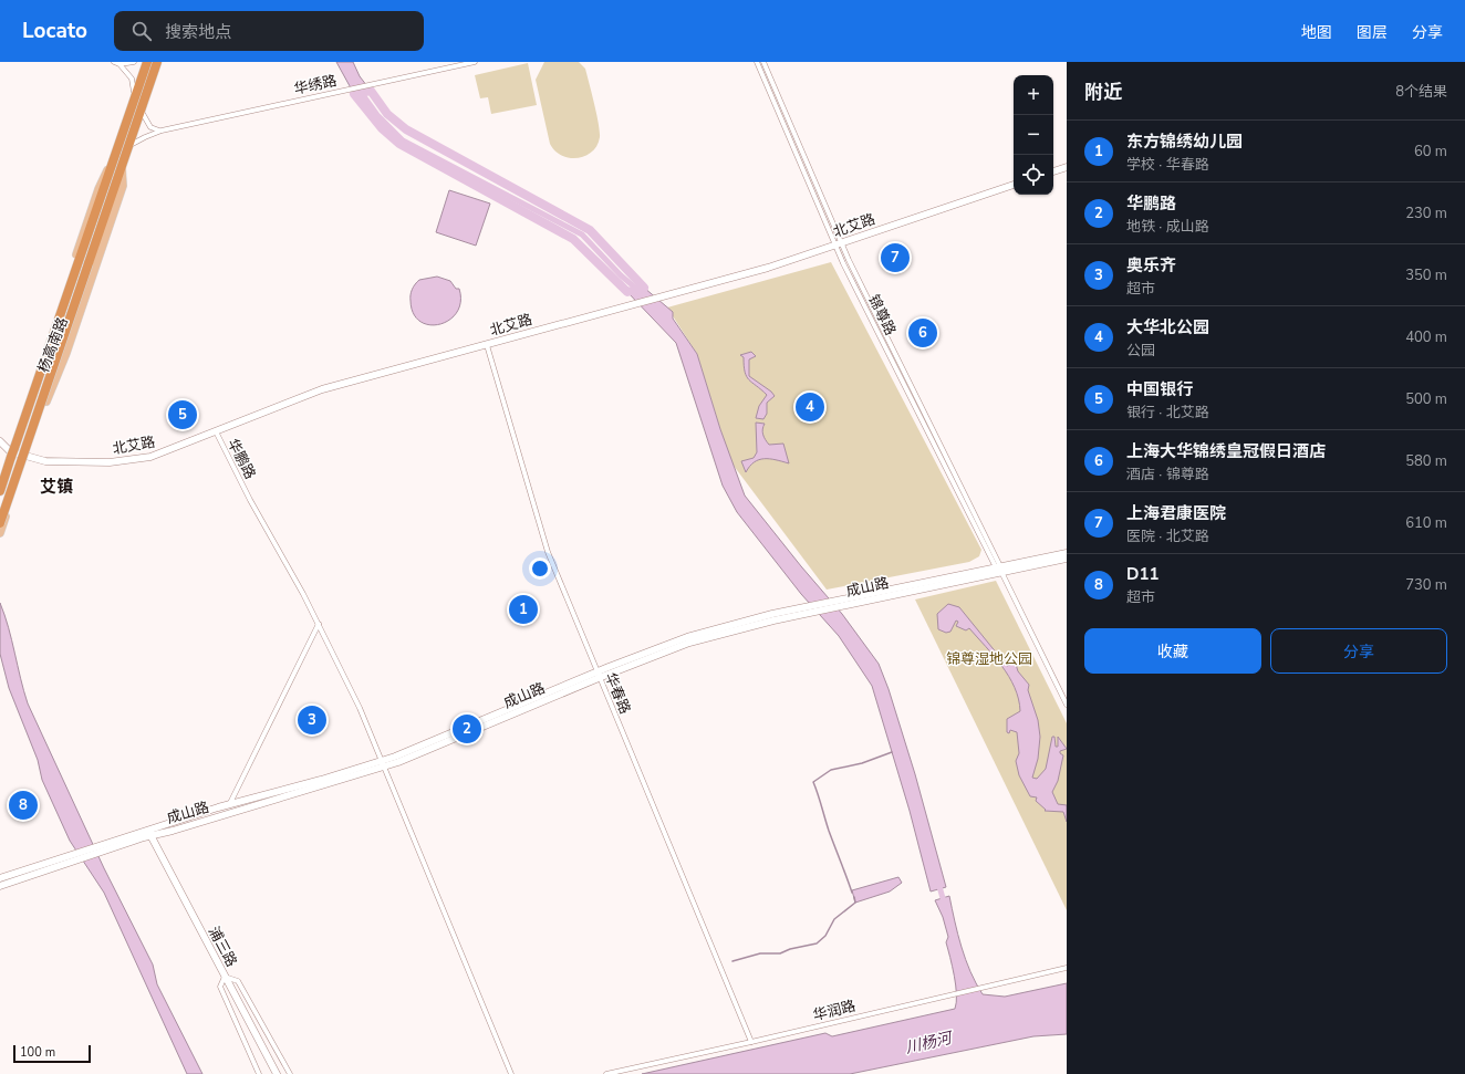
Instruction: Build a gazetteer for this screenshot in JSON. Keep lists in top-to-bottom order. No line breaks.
{"streets":{"highway":["杨高南路"],"main road":["北艾路","成山路","浦三路"],"street":["华绣路","锦尊路","华鹏路","华春路","华润路"]},"crossings":[["华绣路","杨高南路"],["北艾路","锦尊路"],["北艾路","杨高南路"],["北艾路","华鹏路"],["北艾路","华春路"],["锦尊路","成山路"],["华鹏路","成山路"],["成山路","华春路"],["成山路","浦三路"],["华春路","华润路"]],"districts":["艾镇"],"water":["川杨河"],"parks":["锦尊湿地公园"],"scale_bar":"100 m","page":{"header":"Locato","search":"搜索地点","nav":["地图","图层","分享"],"heading":["附近","8个结果"],"map_buttons":["+","−"],"list":[{"mark":"1","name":"东方锦绣幼儿园","note":"学校 · 华春路","value":"60 m"},{"mark":"2","name":"华鹏路","note":"地铁 · 成山路","value":"230 m"},{"mark":"3","name":"奥乐齐","note":"超市","value":"350 m"},{"mark":"4","name":"大华北公园","note":"公园","value":"400 m"},{"mark":"5","name":"中国银行","note":"银行 · 北艾路","value":"500 m"},{"mark":"6","name":"上海大华锦绣皇冠假日酒店","note":"酒店 · 锦尊路","value":"580 m"},{"mark":"7","name":"上海君康医院","note":"医院 · 北艾路","value":"610 m"},{"mark":"8","name":"D11","note":"超市","value":"730 m"}],"pins":["7","6","4","5","1","3","2","8"],"buttons":["收藏","分享"],"scale":"100 m"}}
